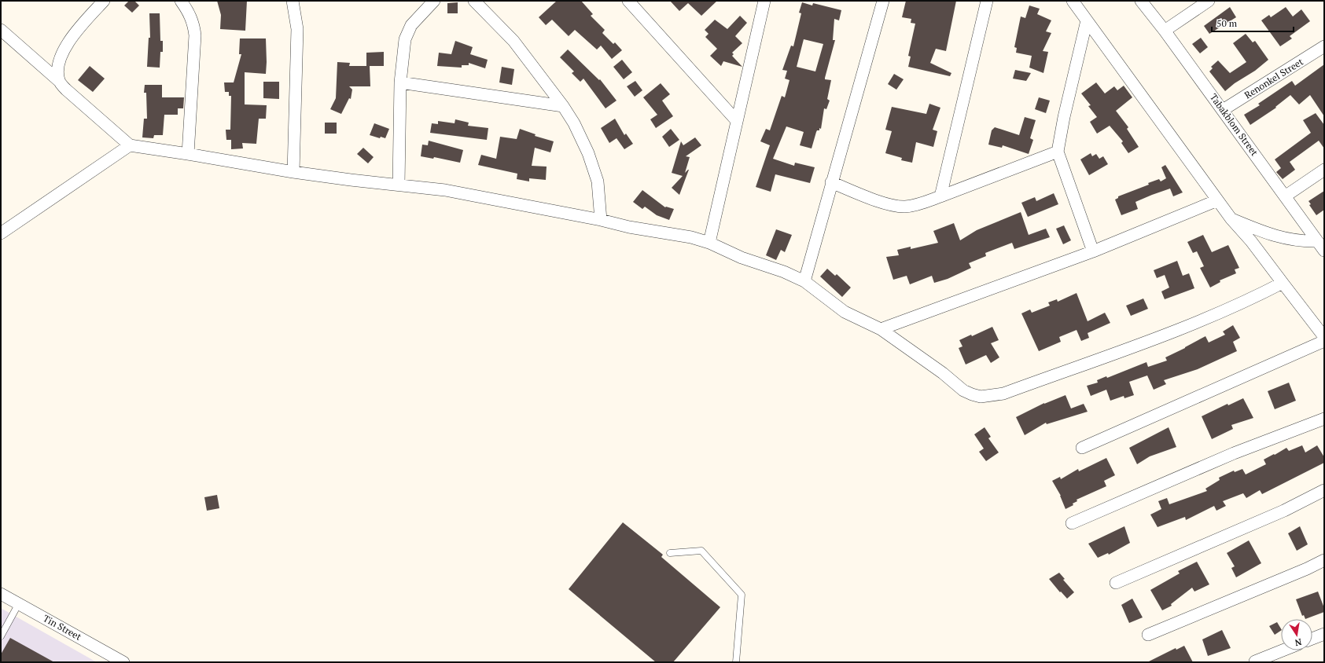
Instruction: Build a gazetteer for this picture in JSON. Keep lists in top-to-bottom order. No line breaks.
{"streets":{"street":["Renonkel Street","Tabakblom Street","Tin Street"]},"crossings":[["Renonkel Street","Tabakblom Street"]],"scale_bar":"50 m","north":"bottom"}
